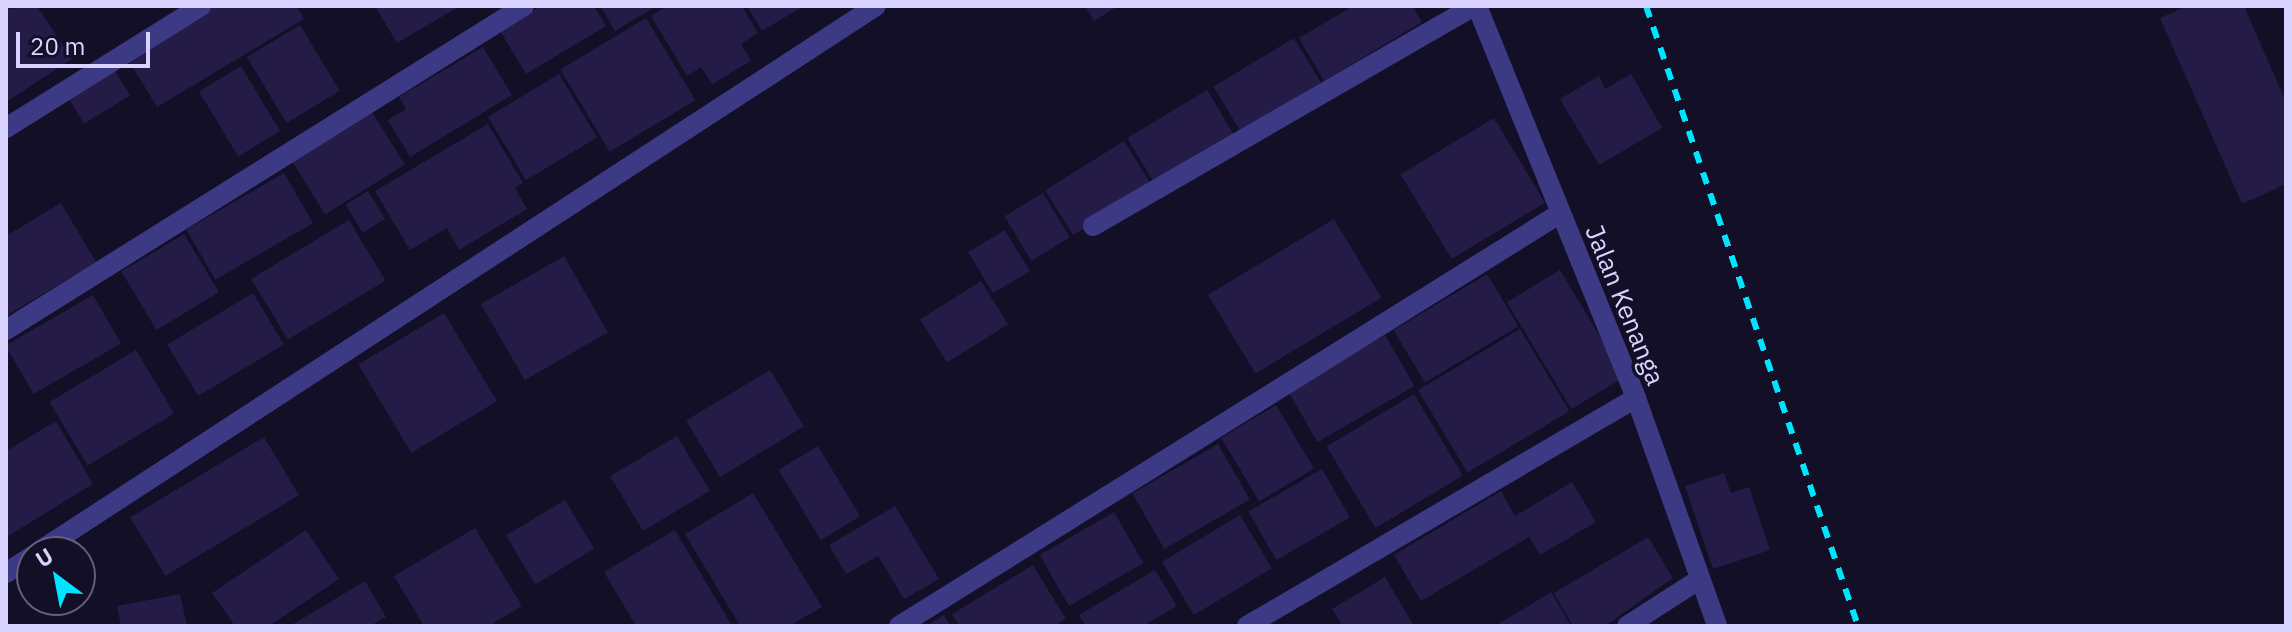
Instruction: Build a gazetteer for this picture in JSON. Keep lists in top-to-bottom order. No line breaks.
{"streets":{"street":["Jalan Kenanga"]},"scale_bar":"20 m","north":"top left"}
